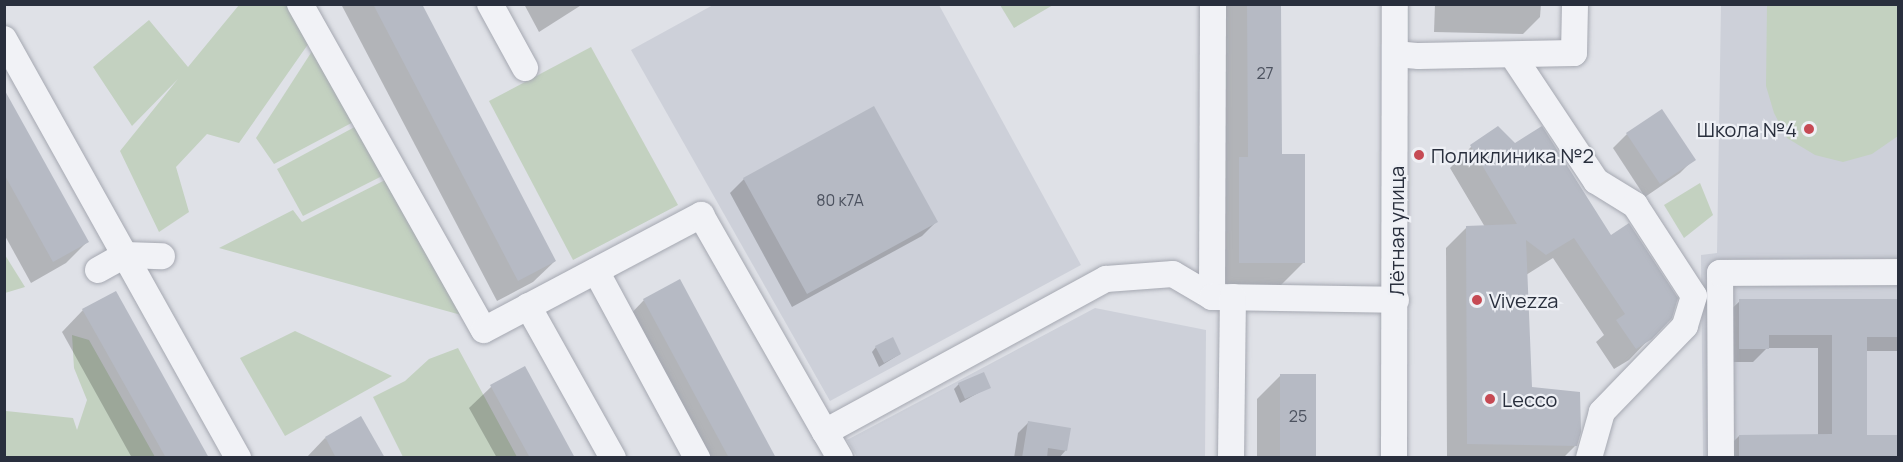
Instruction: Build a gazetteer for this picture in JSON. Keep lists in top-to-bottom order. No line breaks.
{"streets":{"street":["Лётная улица"]},"places":["Школа №4","Поликлиника №2","Vivezza","Lecco"],"house_numbers":["27","80 к7А","25"]}
